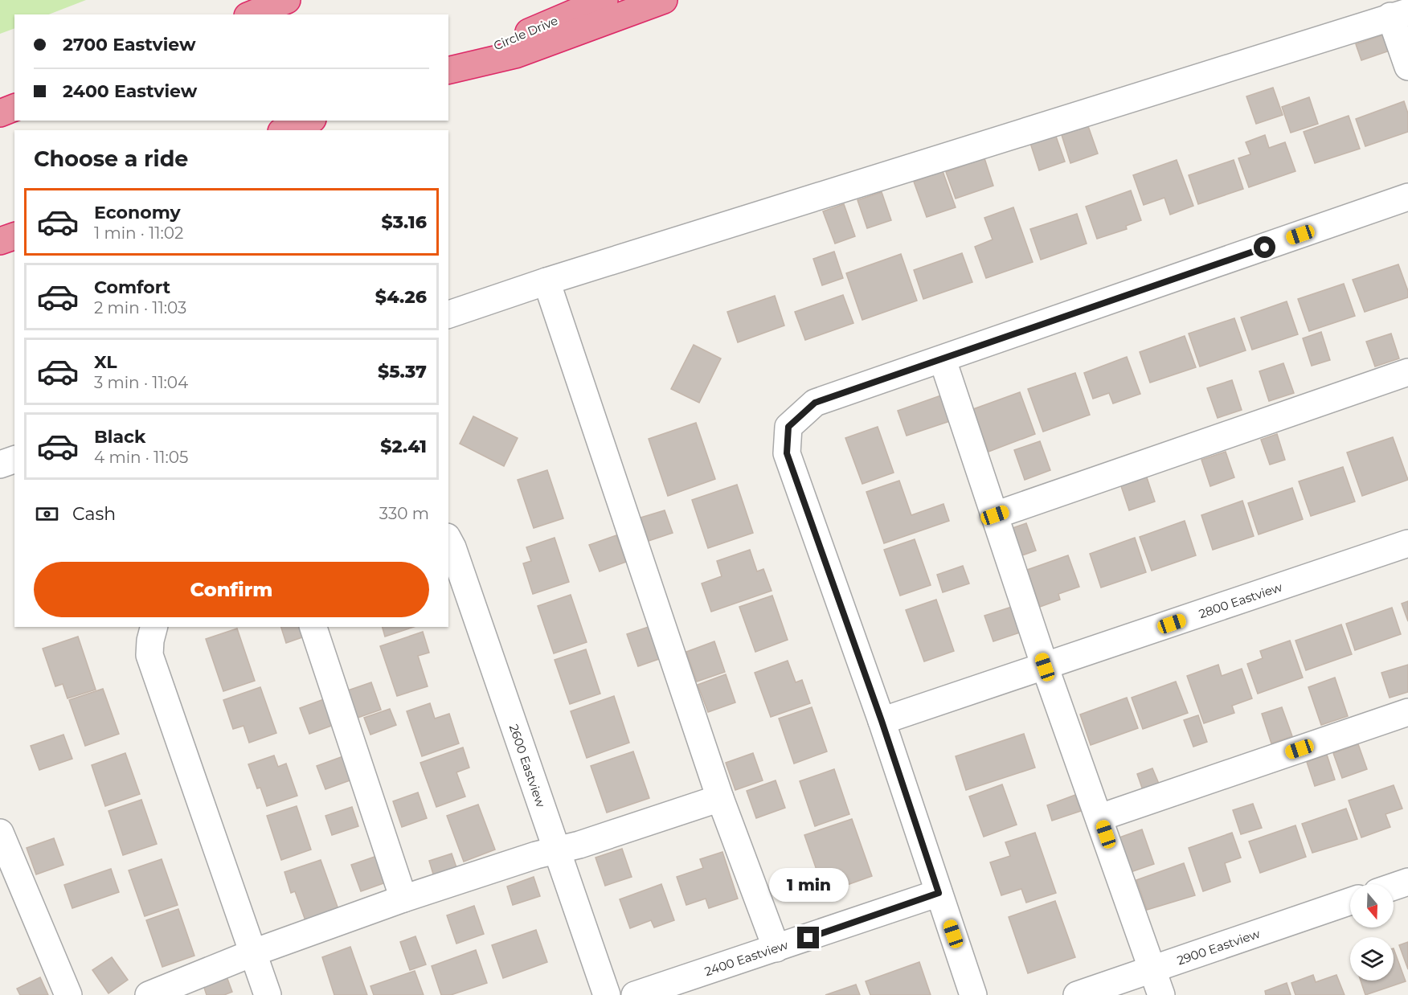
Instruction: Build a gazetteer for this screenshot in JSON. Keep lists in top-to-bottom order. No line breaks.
{"streets":{"highway":["Circle Drive"],"street":["2800 Eastview","2600 Eastview","2900 Eastview","2400 Eastview"]},"north":"bottom","page":{"banner":["2700 Eastview","2400 Eastview"],"heading":"Choose a ride","list":[{"name":"Economy","note":"1 min · 11:02","value":"$3.16"},{"name":"Comfort","note":"2 min · 11:03","value":"$4.26"},{"name":"XL","note":"3 min · 11:04","value":"$5.37"},{"name":"Black","note":"4 min · 11:05","value":"$2.41"}],"pay":["Cash","330 m"],"buttons":"Confirm","bubble":"1 min"}}
